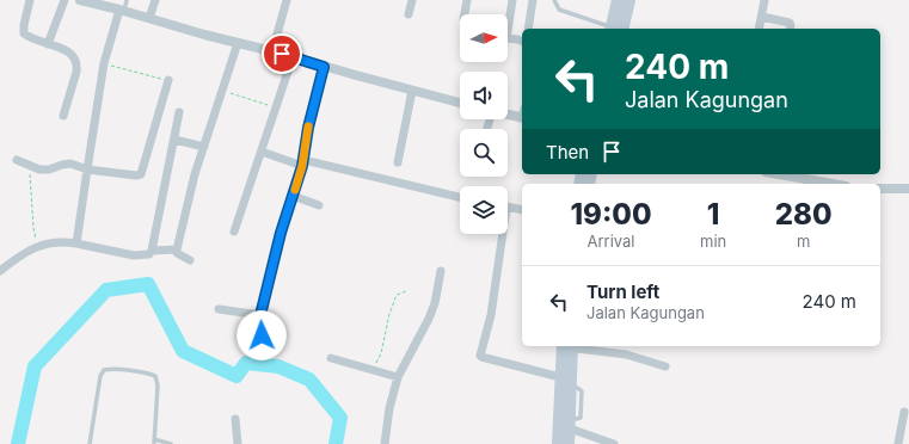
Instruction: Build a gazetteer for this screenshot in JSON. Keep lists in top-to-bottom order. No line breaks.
{"north":"right","page":{"turn":["240 m","Jalan Kagungan"],"then":"Then","eta":["19:00","Arrival","1","min","280","m"],"list":[{"name":"Turn left","note":"Jalan Kagungan","value":"240 m"}]}}
